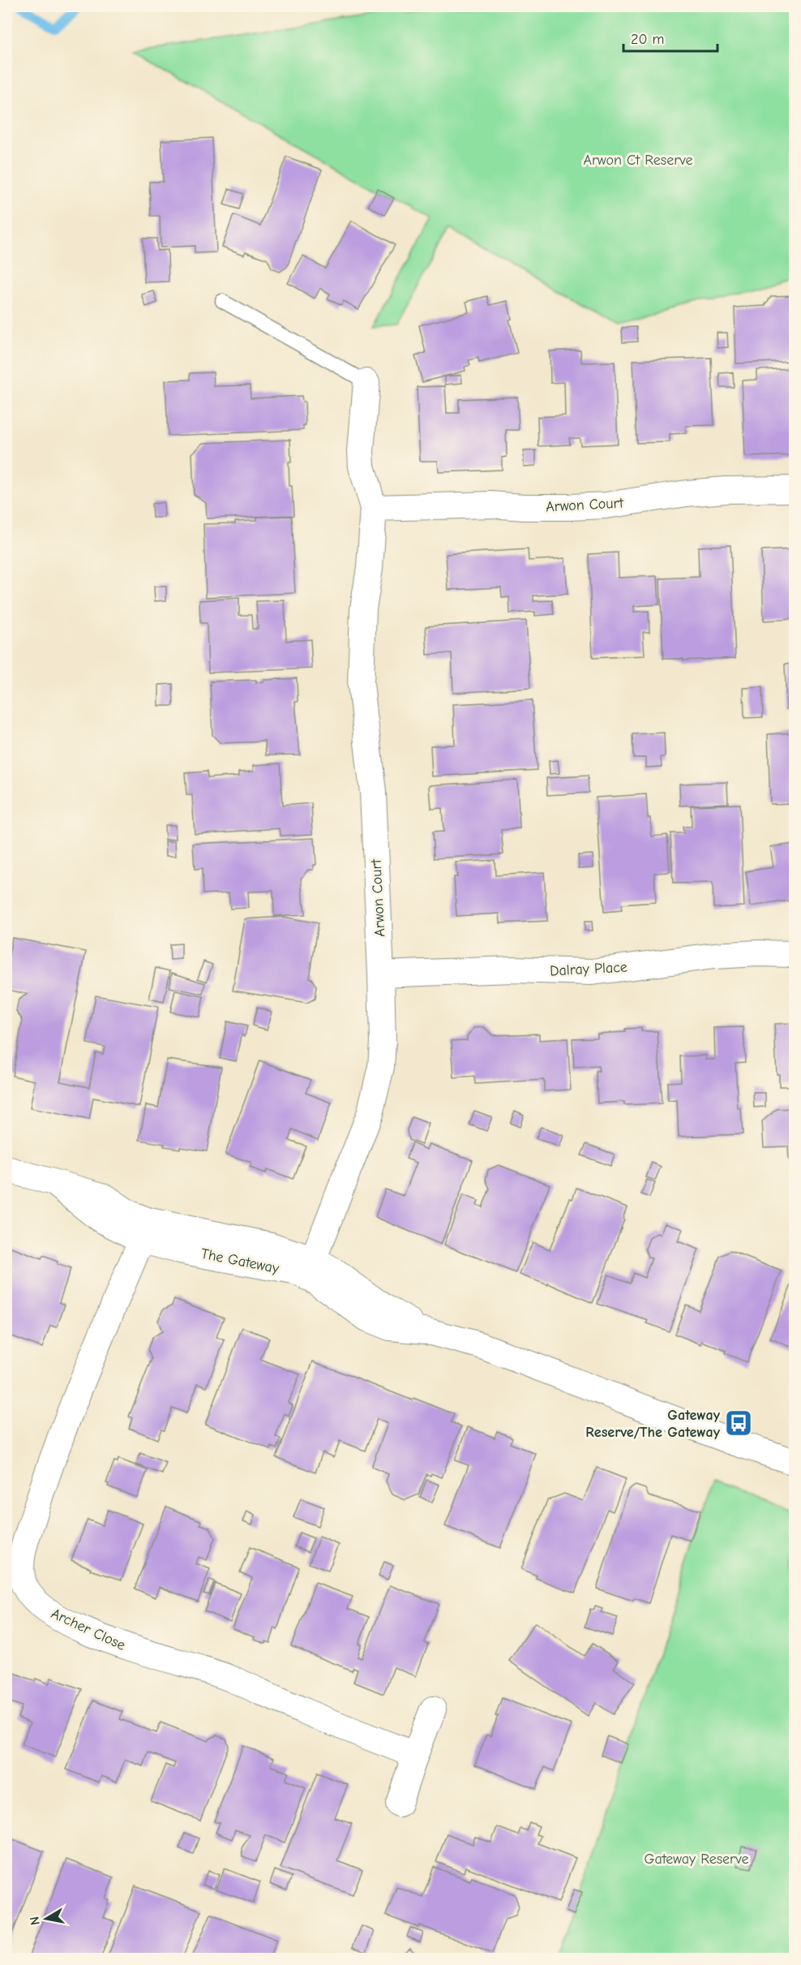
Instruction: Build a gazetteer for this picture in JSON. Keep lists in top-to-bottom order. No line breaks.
{"streets":{"street":["Arwon Court","Dalray Place","The Gateway","Archer Close"]},"crossings":[["Arwon Court","Dalray Place"],["Arwon Court","The Gateway"],["The Gateway","Archer Close"]],"parks":["Arwon Ct Reserve","Gateway Reserve"],"places":{"bus stop":["Gateway Reserve/The Gateway"]},"scale_bar":"20 m","north":"left"}
